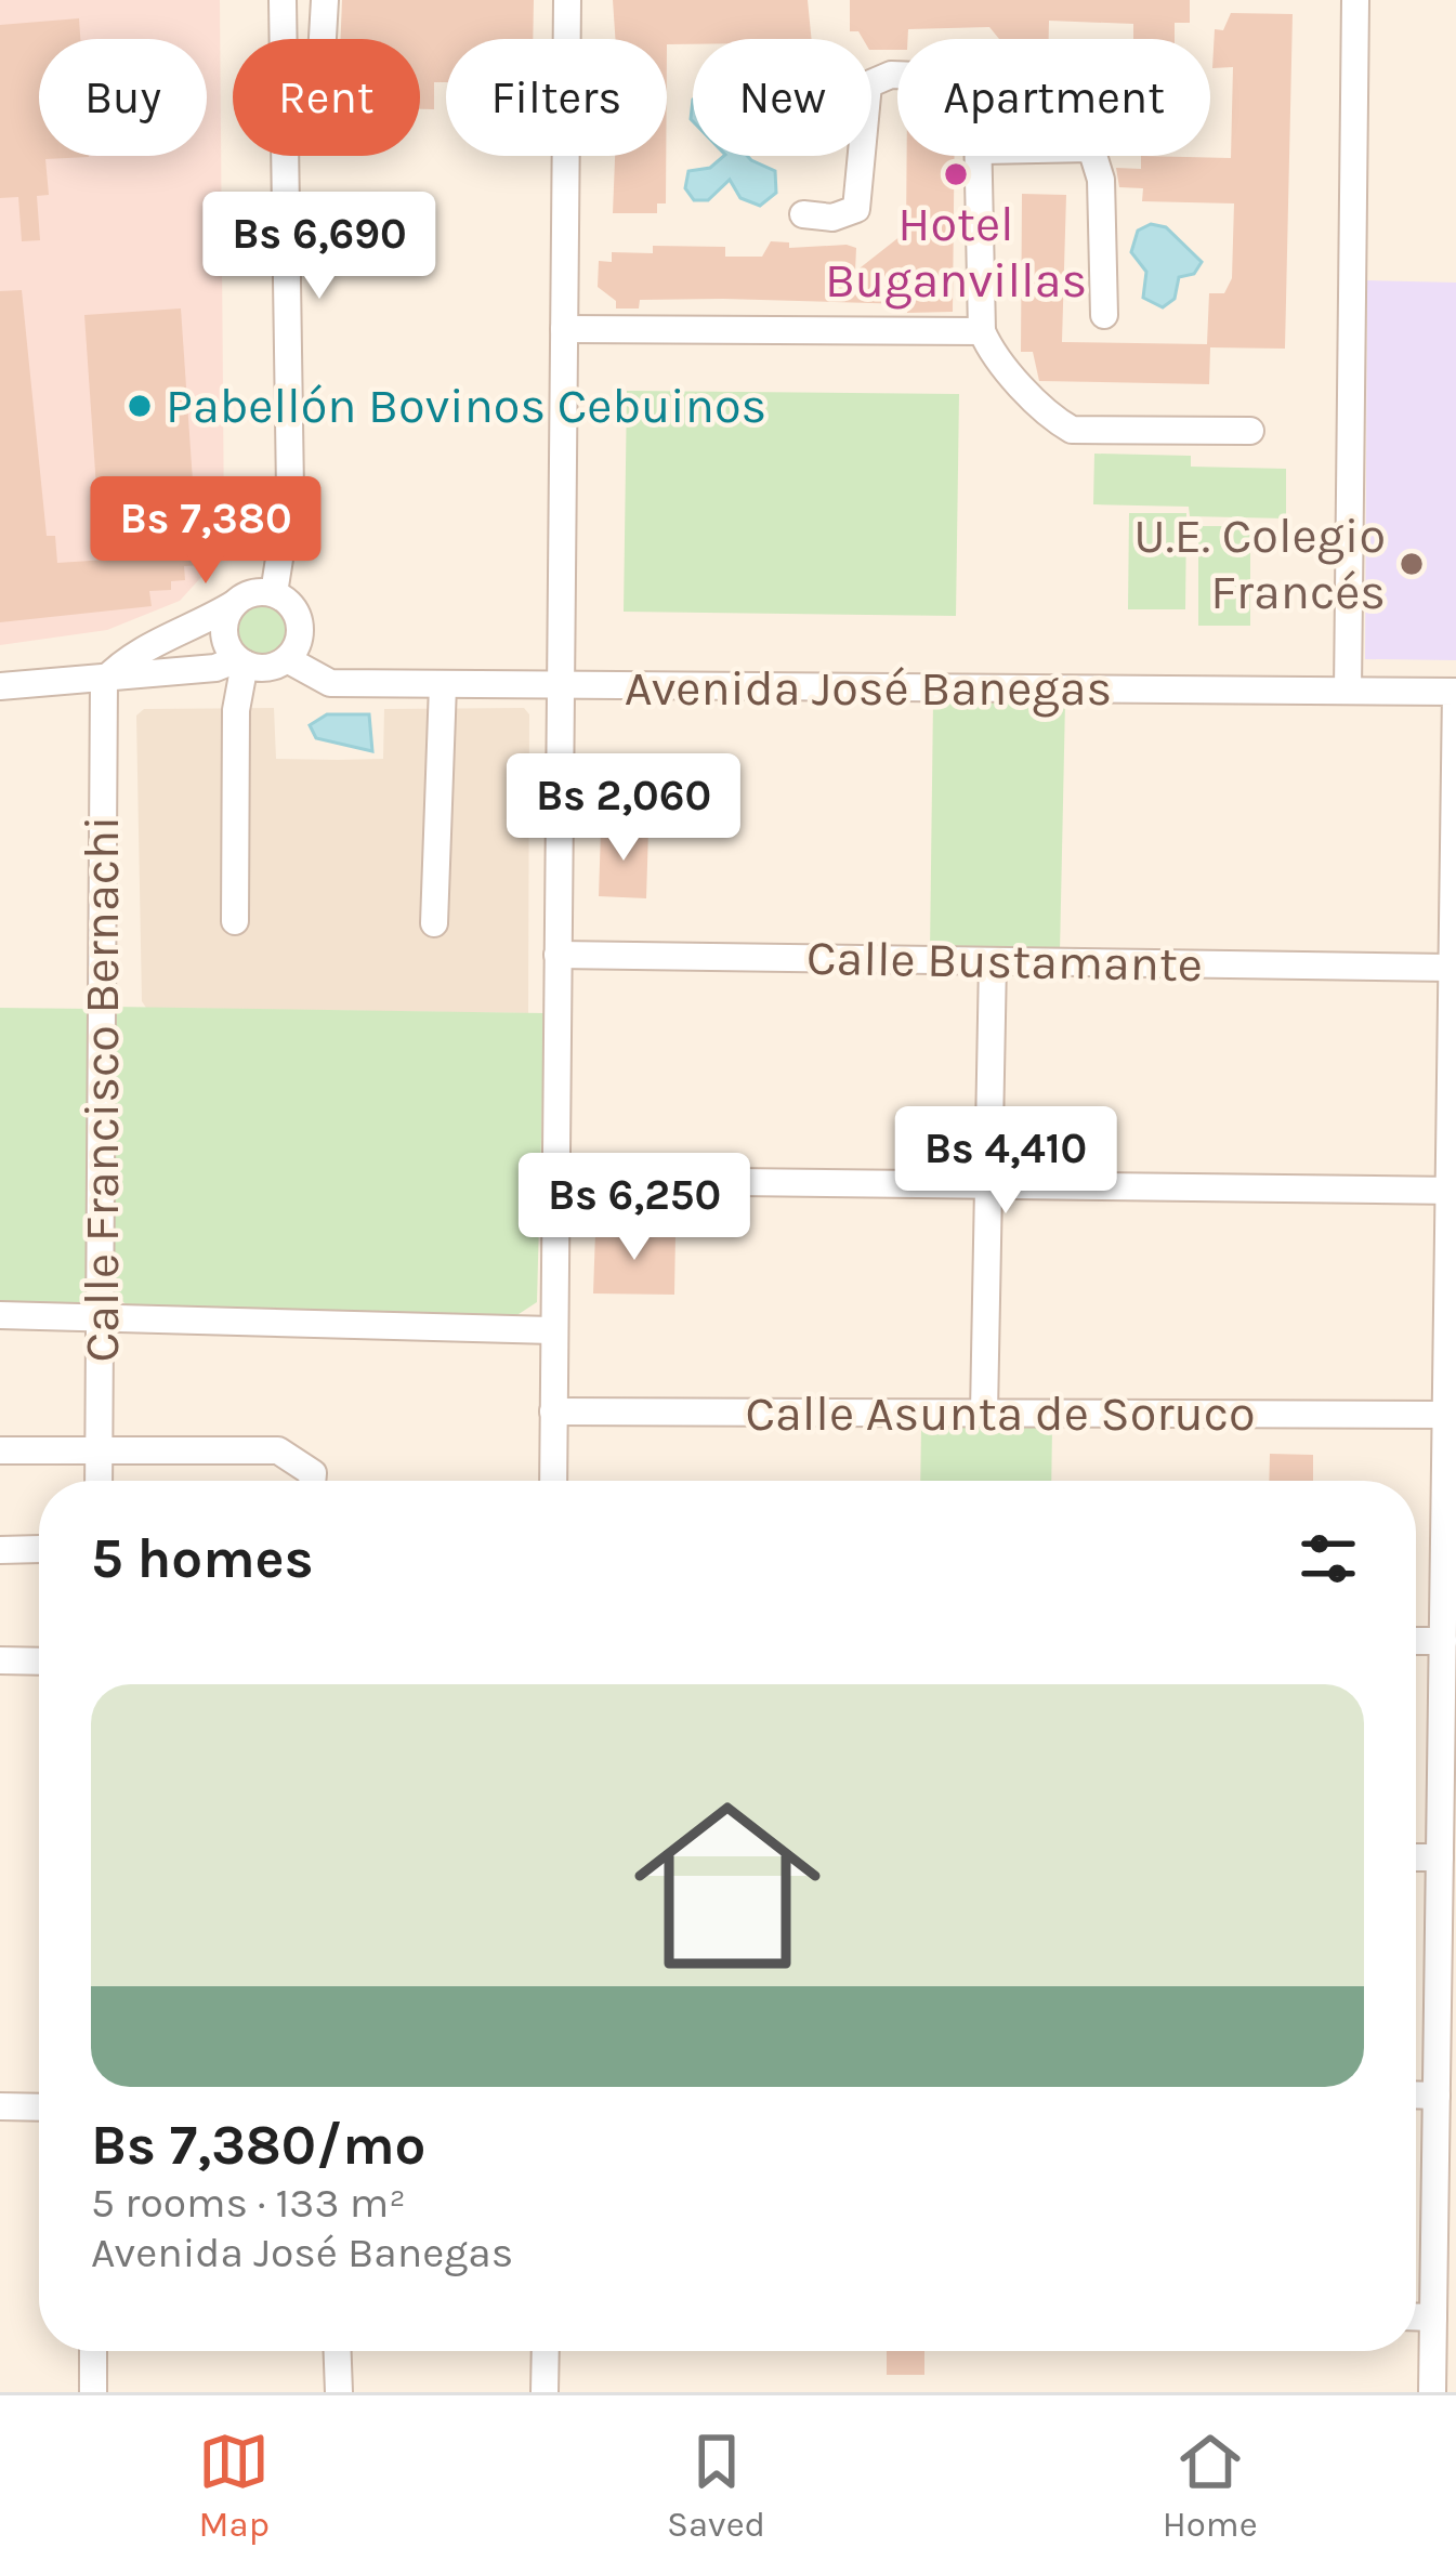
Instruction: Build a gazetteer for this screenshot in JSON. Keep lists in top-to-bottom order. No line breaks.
{"streets":{"street":["Avenida José Banegas","Calle Bustamante","Calle Francisco Bernachi","Calle Asunta de Soruco"]},"places":["Hotel Buganvillas","Pabellón Bovinos Cebuinos","U.E. Colegio Francés"],"page":{"chip":["Buy","Rent","Filters","New","Apartment"],"price":["Bs 6,690","Bs 7,380","Bs 2,060","Bs 4,410","Bs 6,250"],"heading":"5 homes","list":[{"name":"Bs 7,380/mo","note":"5 rooms · 133 m² · Avenida José Banegas"}],"tabs":["Map","Saved","Home"]}}
